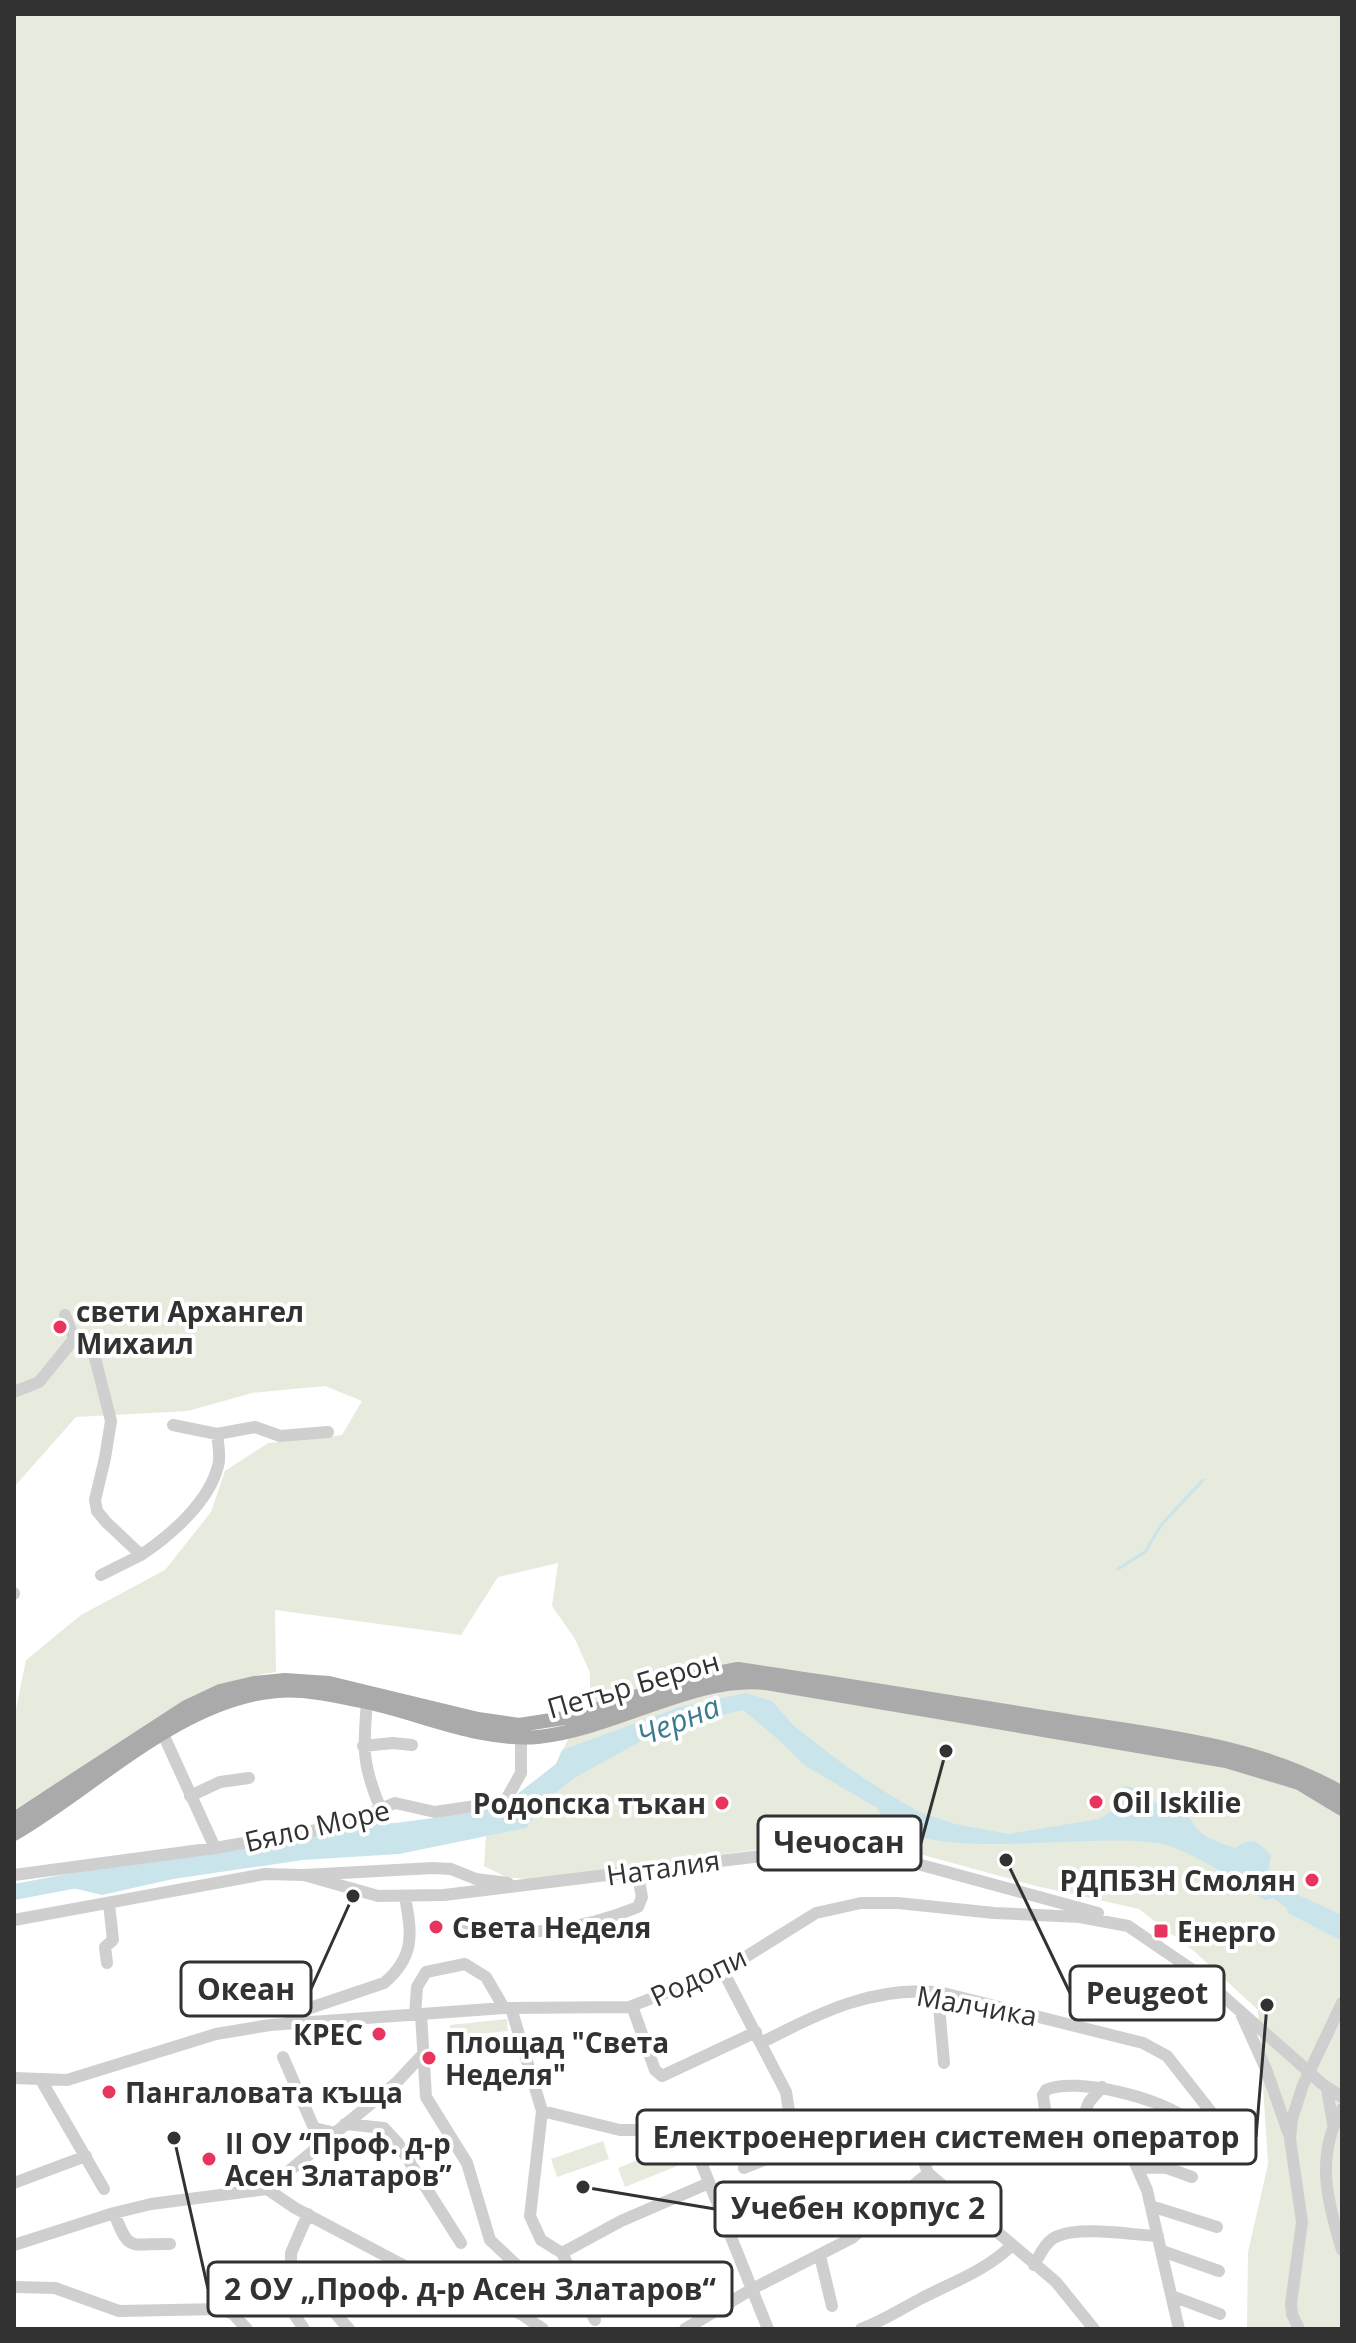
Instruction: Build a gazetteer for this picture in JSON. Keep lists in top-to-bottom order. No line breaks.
{"streets":{"main road":["Петър Берон"],"street":["Бяло Море","Наталия","Родопи","Малчика"]},"crossings":[["Петър Берон","Бяло Море"],["Наталия","Родопи"],["Родопи","Малчика"]],"water":["Черна"],"places":{"other":["свети Архангел Михаил","Чечосан","Oil Iskilie","Родопска тъкан","Peugeot","РДПБЗН Смолян","Океан","Света Неделя","Електроенергиен системен оператор","КРЕС","Площад \"Света Неделя\"","Пангаловата къща","2 ОУ „Проф. д-р Асен Златаров“","II ОУ “Проф. д-р Асен Златаров”","Учебен корпус 2"],"transit":["Енерго"]}}
